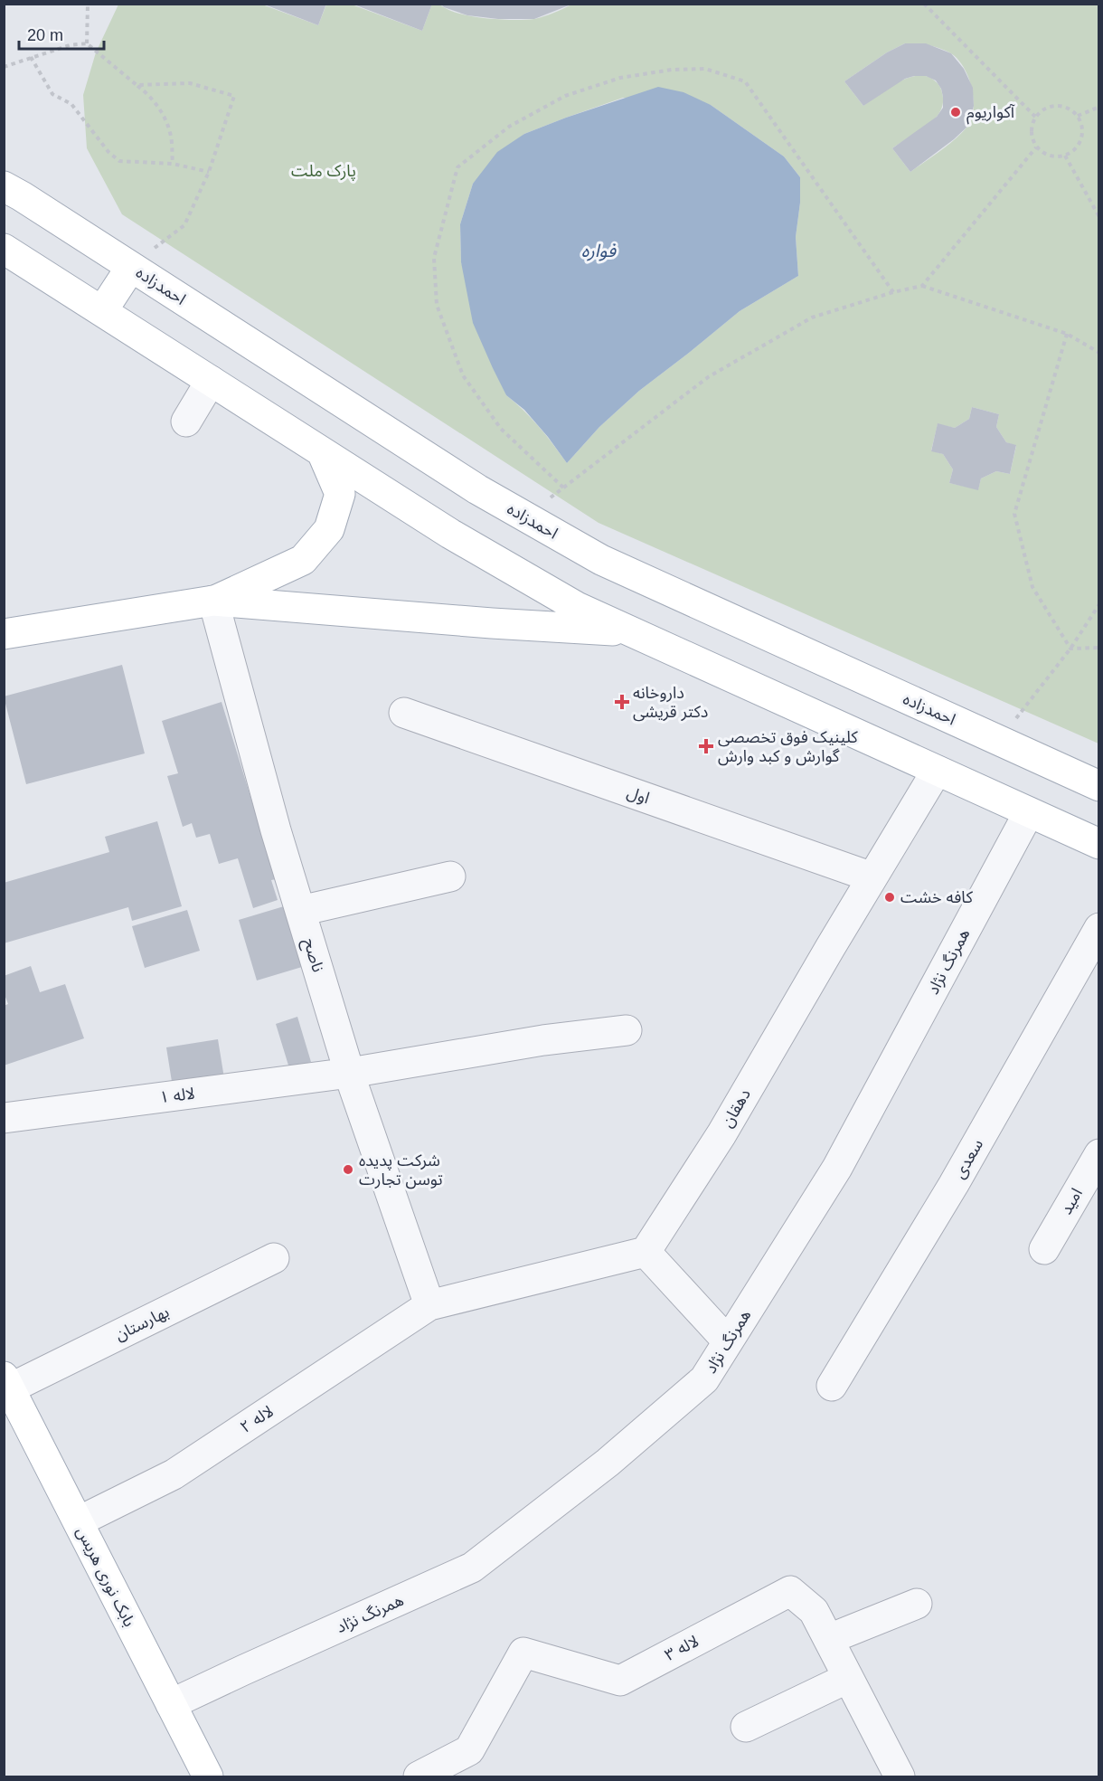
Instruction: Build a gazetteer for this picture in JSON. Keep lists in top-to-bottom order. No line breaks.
{"streets":{"main road":["احمدزاده","بابک نوری هریس"],"street":["اول","ناصح","همرنگ نژاد","لاله ۱","دهقان","سعدی","امید","بهارستان","لاله ۲","لاله ۳"]},"crossings":[["اول","دهقان"],["ناصح","لاله ۱"],["ناصح","لاله ۲"],["همرنگ نژاد","بابک نوری هریس"],["بهارستان","بابک نوری هریس"],["لاله ۲","بابک نوری هریس"]],"water":["فواره"],"parks":["پارک ملت"],"places":{"other":["آکواریوم","کافه خشت","شرکت پدیده توسن تجارت"],"health":["داروخانه دکتر قریشی","کلینیک فوق تخصصی گوارش و کبد وارش"]},"scale_bar":"20 m"}
